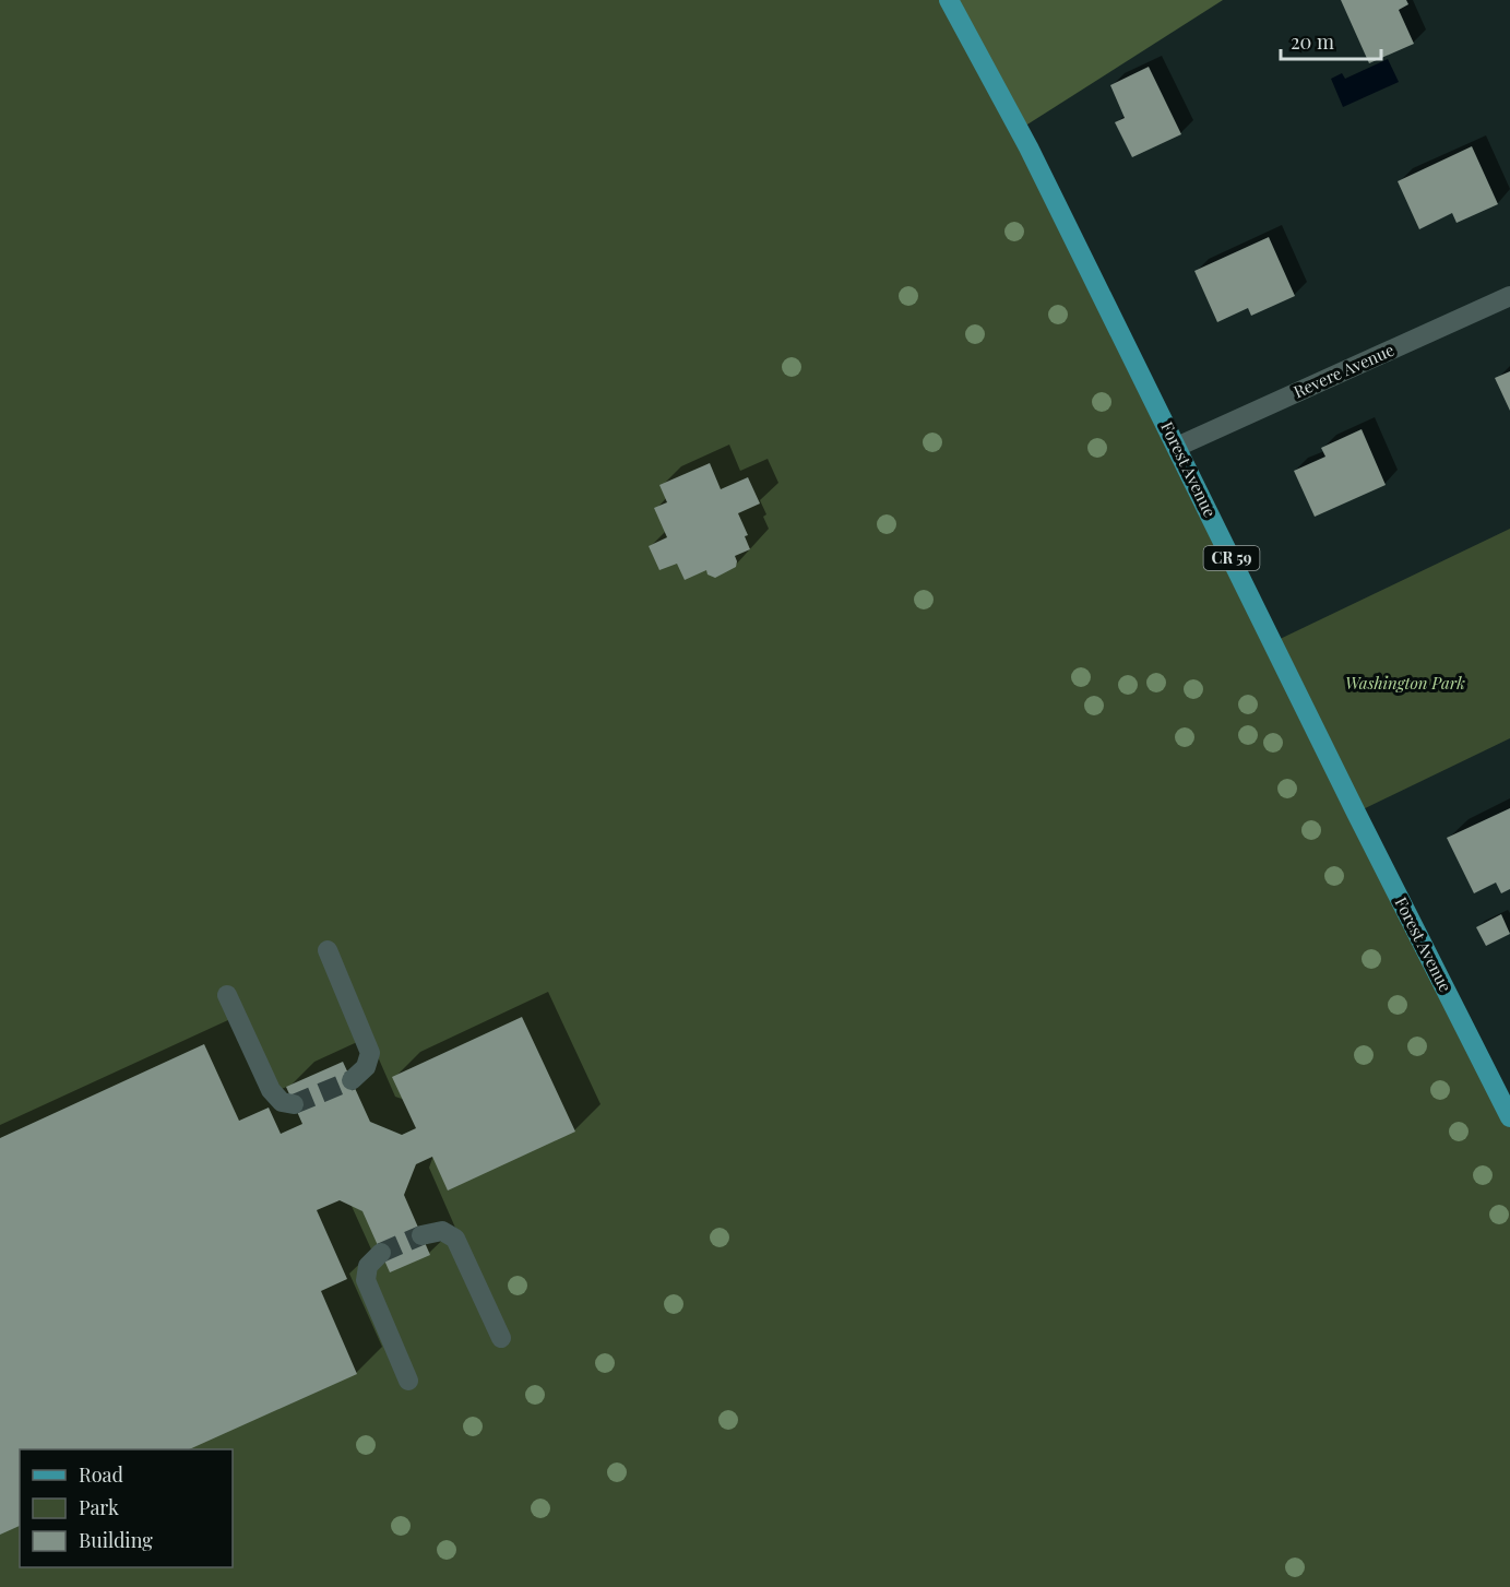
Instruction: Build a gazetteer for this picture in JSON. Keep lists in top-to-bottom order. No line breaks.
{"streets":{"main road":["Forest Avenue","CR 59"],"street":["Revere Avenue"]},"crossings":[["Revere Avenue","Forest Avenue"]],"parks":["Washington Park"],"legend":["Road","Park","Building"],"scale_bar":"20 m"}
